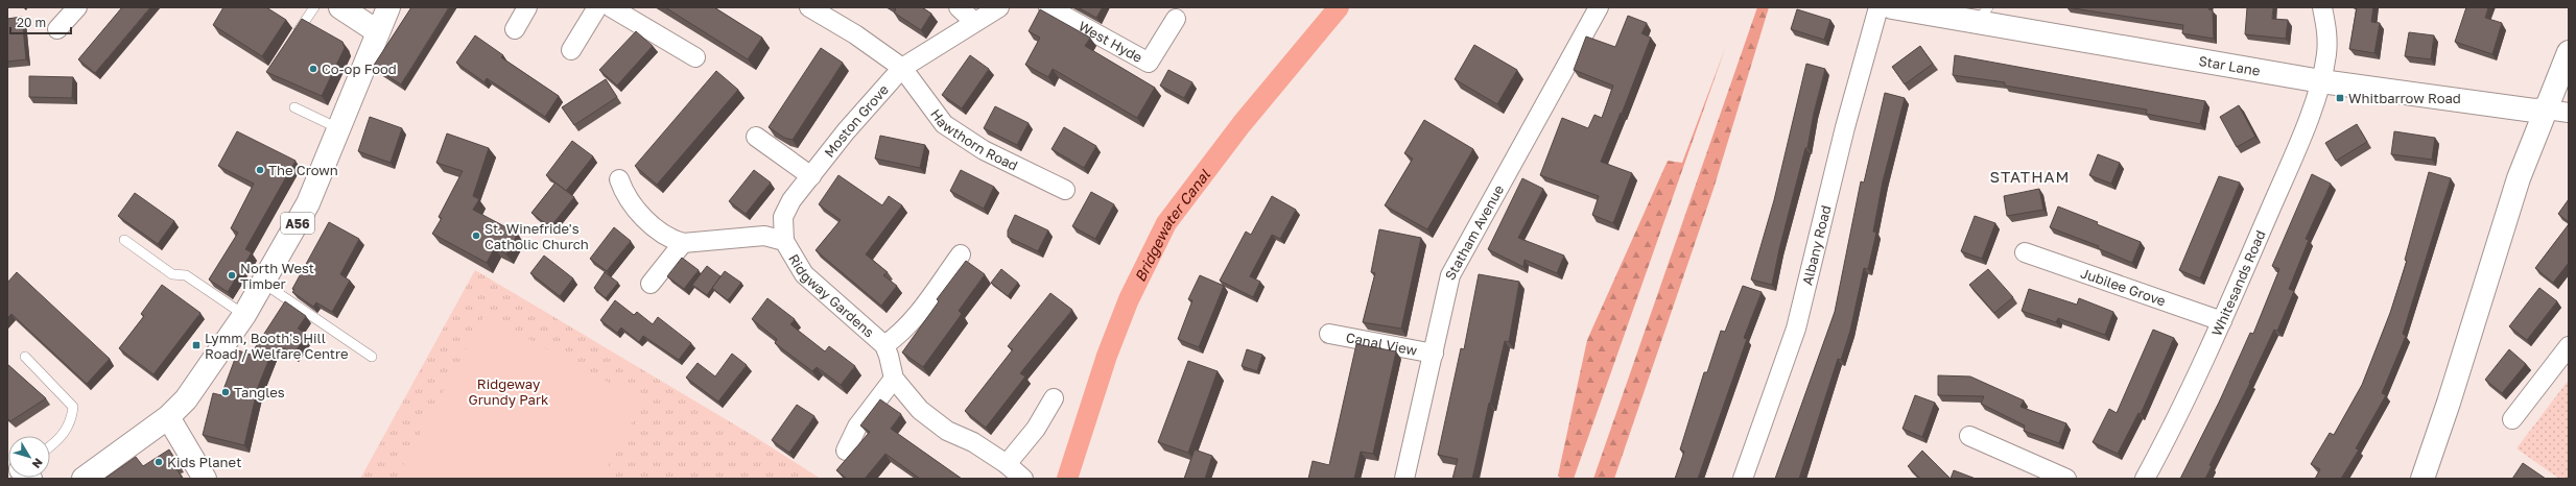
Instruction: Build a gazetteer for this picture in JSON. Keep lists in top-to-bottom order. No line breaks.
{"streets":{"street":["West Hyde","Star Lane","Moston Grove","Hawthorn Road","A56","Statham Avenue","Albany Road","Whitesands Road","Jubilee Grove","Ridgway Gardens","Canal View"]},"crossings":[["Star Lane","Whitesands Road"],["Moston Grove","Hawthorn Road"],["Moston Grove","Ridgway Gardens"],["Statham Avenue","Canal View"],["Whitesands Road","Jubilee Grove"]],"districts":["STATHAM"],"water":["Bridgewater Canal"],"parks":["Ridgeway Grundy Park"],"places":{"other":["Co-op Food","The Crown","St. Winefride's Catholic Church","North West Timber","Tangles","Kids Planet"],"transit":["Whitbarrow Road","Lymm, Booth's Hill Road / Welfare Centre"]},"scale_bar":"20 m","north":"bottom right"}
